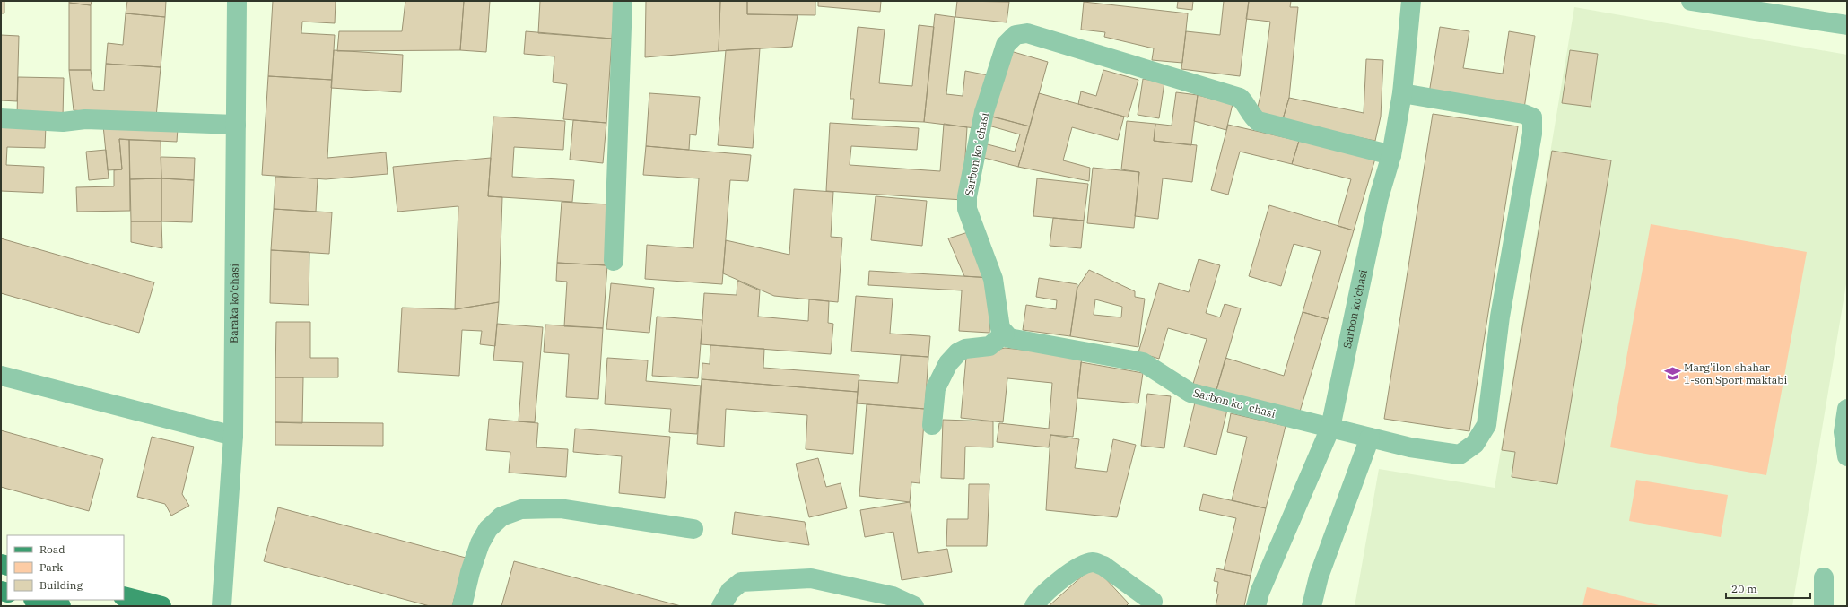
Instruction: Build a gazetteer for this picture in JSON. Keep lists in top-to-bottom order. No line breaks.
{"streets":{"street":["Sarbon koʻchasi","Baraka ko'chasi","Sarbon ko'chasi"]},"crossings":[["Sarbon koʻchasi","Sarbon ko'chasi"]],"places":{"school or university":["Marg'ilon shahar 1-son Sport maktabi"]},"legend":["Road","Park","Building"],"scale_bar":"20 m"}
